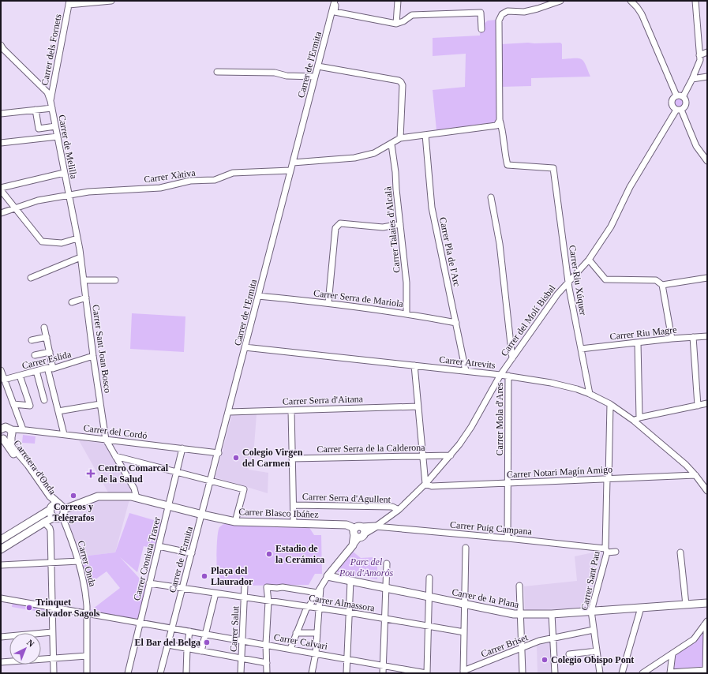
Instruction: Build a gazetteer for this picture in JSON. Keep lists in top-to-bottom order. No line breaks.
{"streets":{"main road":["Carrer del Molí Bisbal","Carretera d'Onda","Carrer Blasco Ibáñez","Carrer de la Plana"],"street":["Carrer dels Fornets","Carrer de l'Ermita","Carrer de Melilla","Carrer Xàtiva","Carrer Talaies d'Alcalà","Carrer Pla de l'Arc","Carrer Riu Xúquer","Carrer Serra de Mariola","Carrer Riu Magre","Carrer Sant Joan Bosco","Carrer Eslida","Carrer Atrevits","Carrer Serra d'Aitana","Carrer Mola d'Ares","Carrer del Cordó","Carrer Serra de la Calderona","Carrer Notari Magín Amigo","Carrer Serra d'Agullent","Carrer Puig Campana","Carrer Cronista Traver","Carrer Onda","Carrer Sant Pau","Carrer Almassora","Carrer Salut","Carrer Calvari","Carrer Briset"]},"crossings":[["Carrer dels Fornets","Carrer de Melilla"],["Carrer de l'Ermita","Carrer Xàtiva"],["Carrer de l'Ermita","Carrer Serra de Mariola"],["Carrer de l'Ermita","Carrer Atrevits"],["Carrer de l'Ermita","Carrer Serra d'Aitana"],["Carrer de l'Ermita","Carrer del Cordó"],["Carrer de l'Ermita","Carrer Blasco Ibáñez"],["Carrer de l'Ermita","Carrer Calvari"],["Carrer de Melilla","Carrer Xàtiva"],["Carrer de Melilla","Carrer Sant Joan Bosco"],["Carrer Xàtiva","Carrer Sant Joan Bosco"],["Carrer Talaies d'Alcalà","Carrer Serra de Mariola"],["Carrer Pla de l'Arc","Carrer Serra de Mariola"],["Carrer Pla de l'Arc","Carrer Atrevits"],["Carrer Riu Xúquer","Carrer del Molí Bisbal"],["Carrer Riu Xúquer","Carrer Riu Magre"],["Carrer Riu Xúquer","Carrer Atrevits"],["Carrer del Molí Bisbal","Carrer Atrevits"],["Carrer del Molí Bisbal","Carrer Serra de la Calderona"],["Carrer del Molí Bisbal","Carrer Notari Magín Amigo"],["Carrer del Molí Bisbal","Carrer Serra d'Agullent"],["Carrer del Molí Bisbal","Carrer Blasco Ibáñez"],["Carrer del Molí Bisbal","Carrer Puig Campana"],["Carrer Sant Joan Bosco","Carrer Eslida"],["Carrer Sant Joan Bosco","Carrer del Cordó"],["Carrer Sant Joan Bosco","Carrer Blasco Ibáñez"],["Carrer Atrevits","Carrer Mola d'Ares"],["Carrer Atrevits","Carrer Notari Magín Amigo"],["Carrer Atrevits","Carrer Sant Pau"],["Carrer Mola d'Ares","Carrer Notari Magín Amigo"],["Carrer Mola d'Ares","Carrer Puig Campana"],["Carrer del Cordó","Carretera d'Onda"],["Carrer del Cordó","Carrer Cronista Traver"],["Carretera d'Onda","Carrer Blasco Ibáñez"],["Carretera d'Onda","Carrer Onda"],["Carrer Notari Magín Amigo","Carrer Sant Pau"],["Carrer Blasco Ibáñez","Carrer Cronista Traver"],["Carrer Blasco Ibáñez","Carrer Onda"],["Carrer Puig Campana","Carrer Sant Pau"],["Carrer Cronista Traver","Carrer Calvari"],["Carrer Onda","Carrer Calvari"],["Carrer Sant Pau","Carrer de la Plana"],["Carrer Sant Pau","Carrer Briset"],["Carrer Almassora","Carrer Salut"],["Carrer Salut","Carrer Calvari"]],"parks":["Parc del Pou d'Amorós"],"places":{"other":["Colegio Virgen del Carmen","Correos y Telégrafos","Estadio de la Cerámica","Plaça del Llaurador","Trinquet Salvador Sagols","El Bar del Belga","Colegio Obispo Pont"],"health":["Centro Comarcal de la Salud"]},"north":"top right"}
